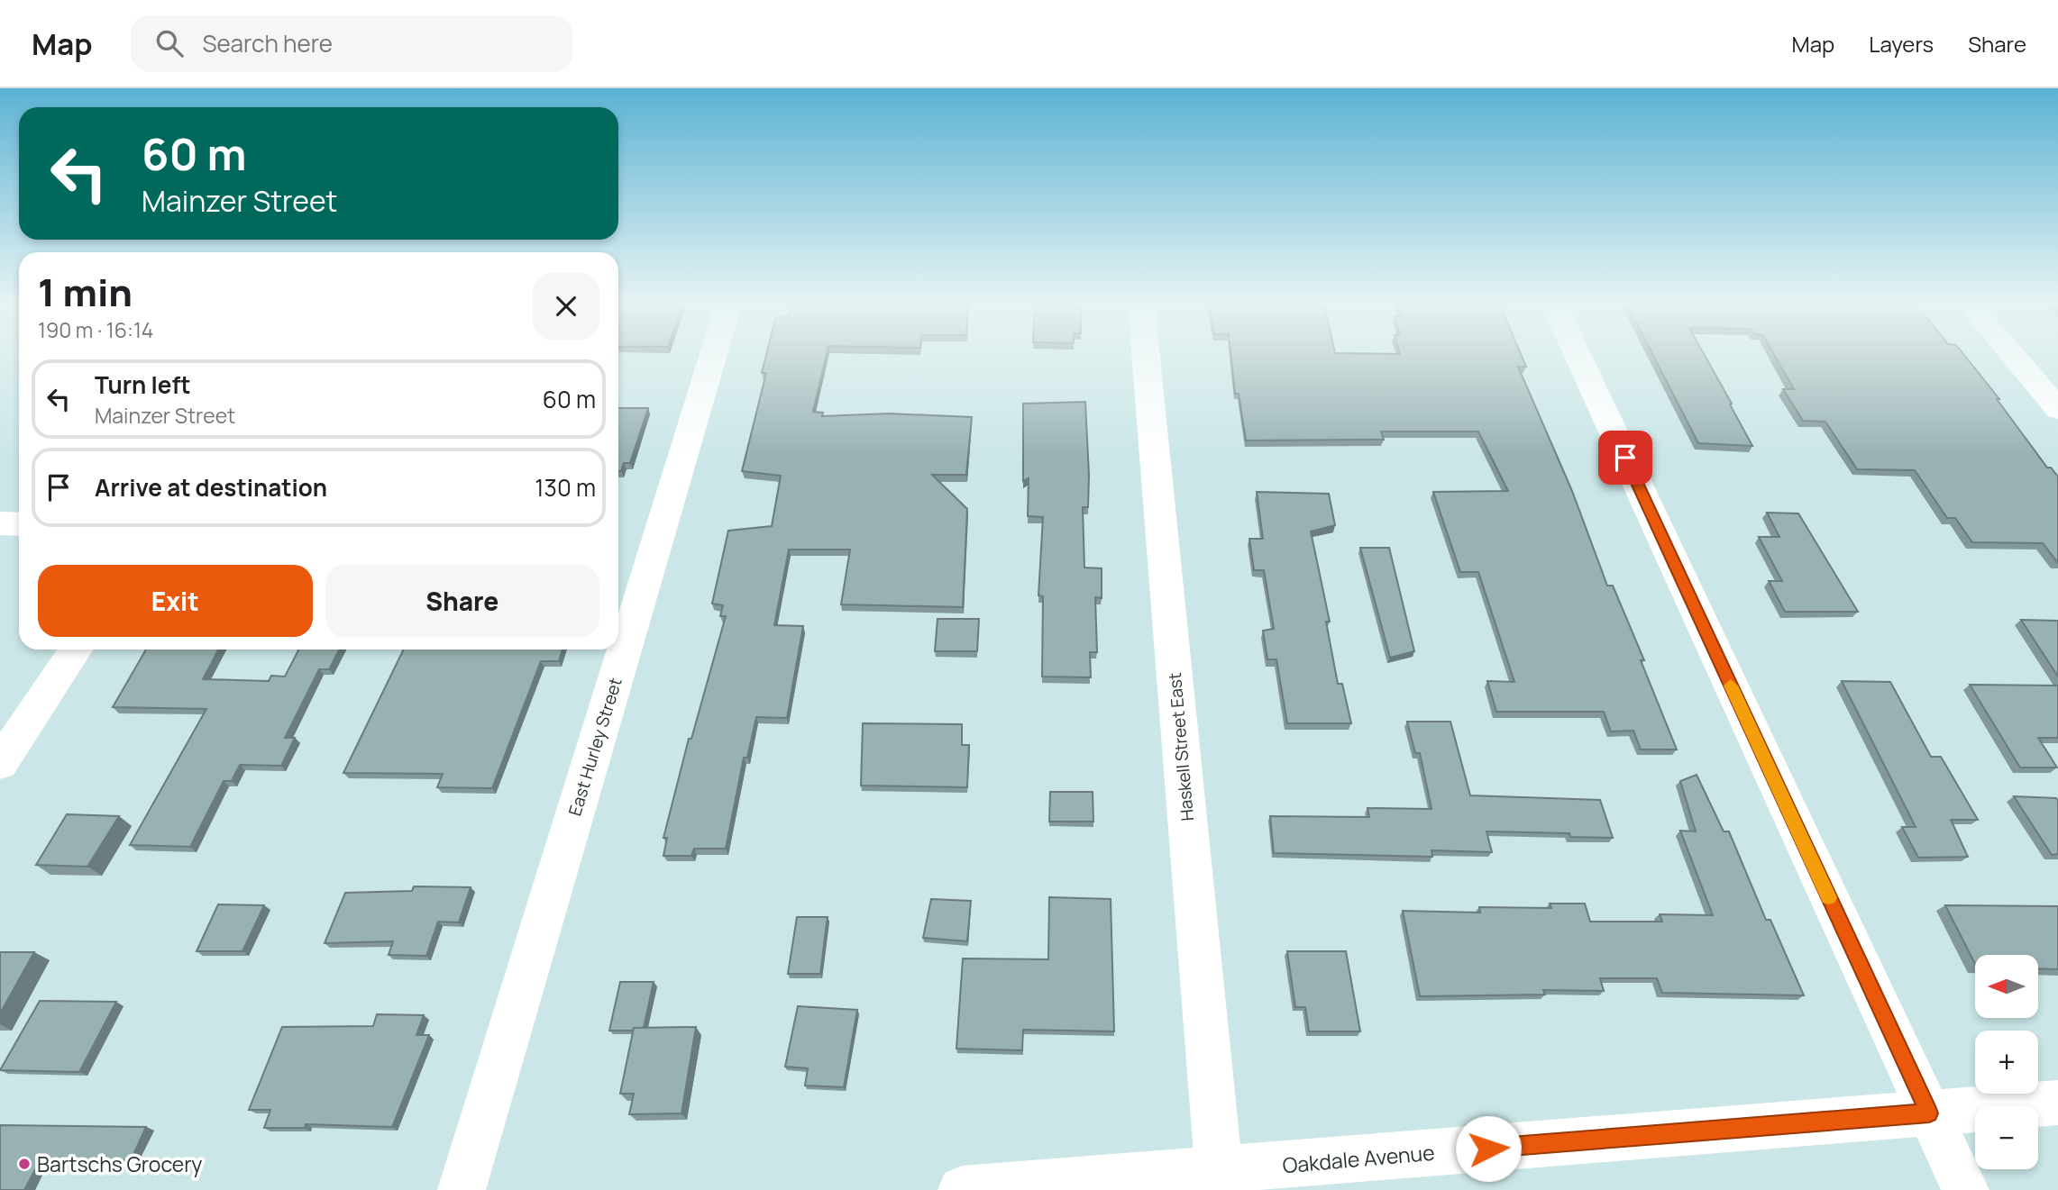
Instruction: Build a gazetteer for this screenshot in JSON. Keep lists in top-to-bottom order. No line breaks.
{"streets":{"street":["East Hurley Street","Haskell Street East","Oakdale Avenue"]},"crossings":[["Haskell Street East","Oakdale Avenue"]],"places":["Bartschs Grocery"],"north":"left","page":{"header":"Map","search":"Search here","nav":["Map","Layers","Share"],"turn":["60 m","Mainzer Street"],"heading":["1 min","190 m · 16:14"],"list":[{"name":"Turn left","note":"Mainzer Street","value":"60 m"},{"name":"Arrive at destination","value":"130 m"}],"buttons":["Exit","Share"],"map_buttons":["+","−"]}}
